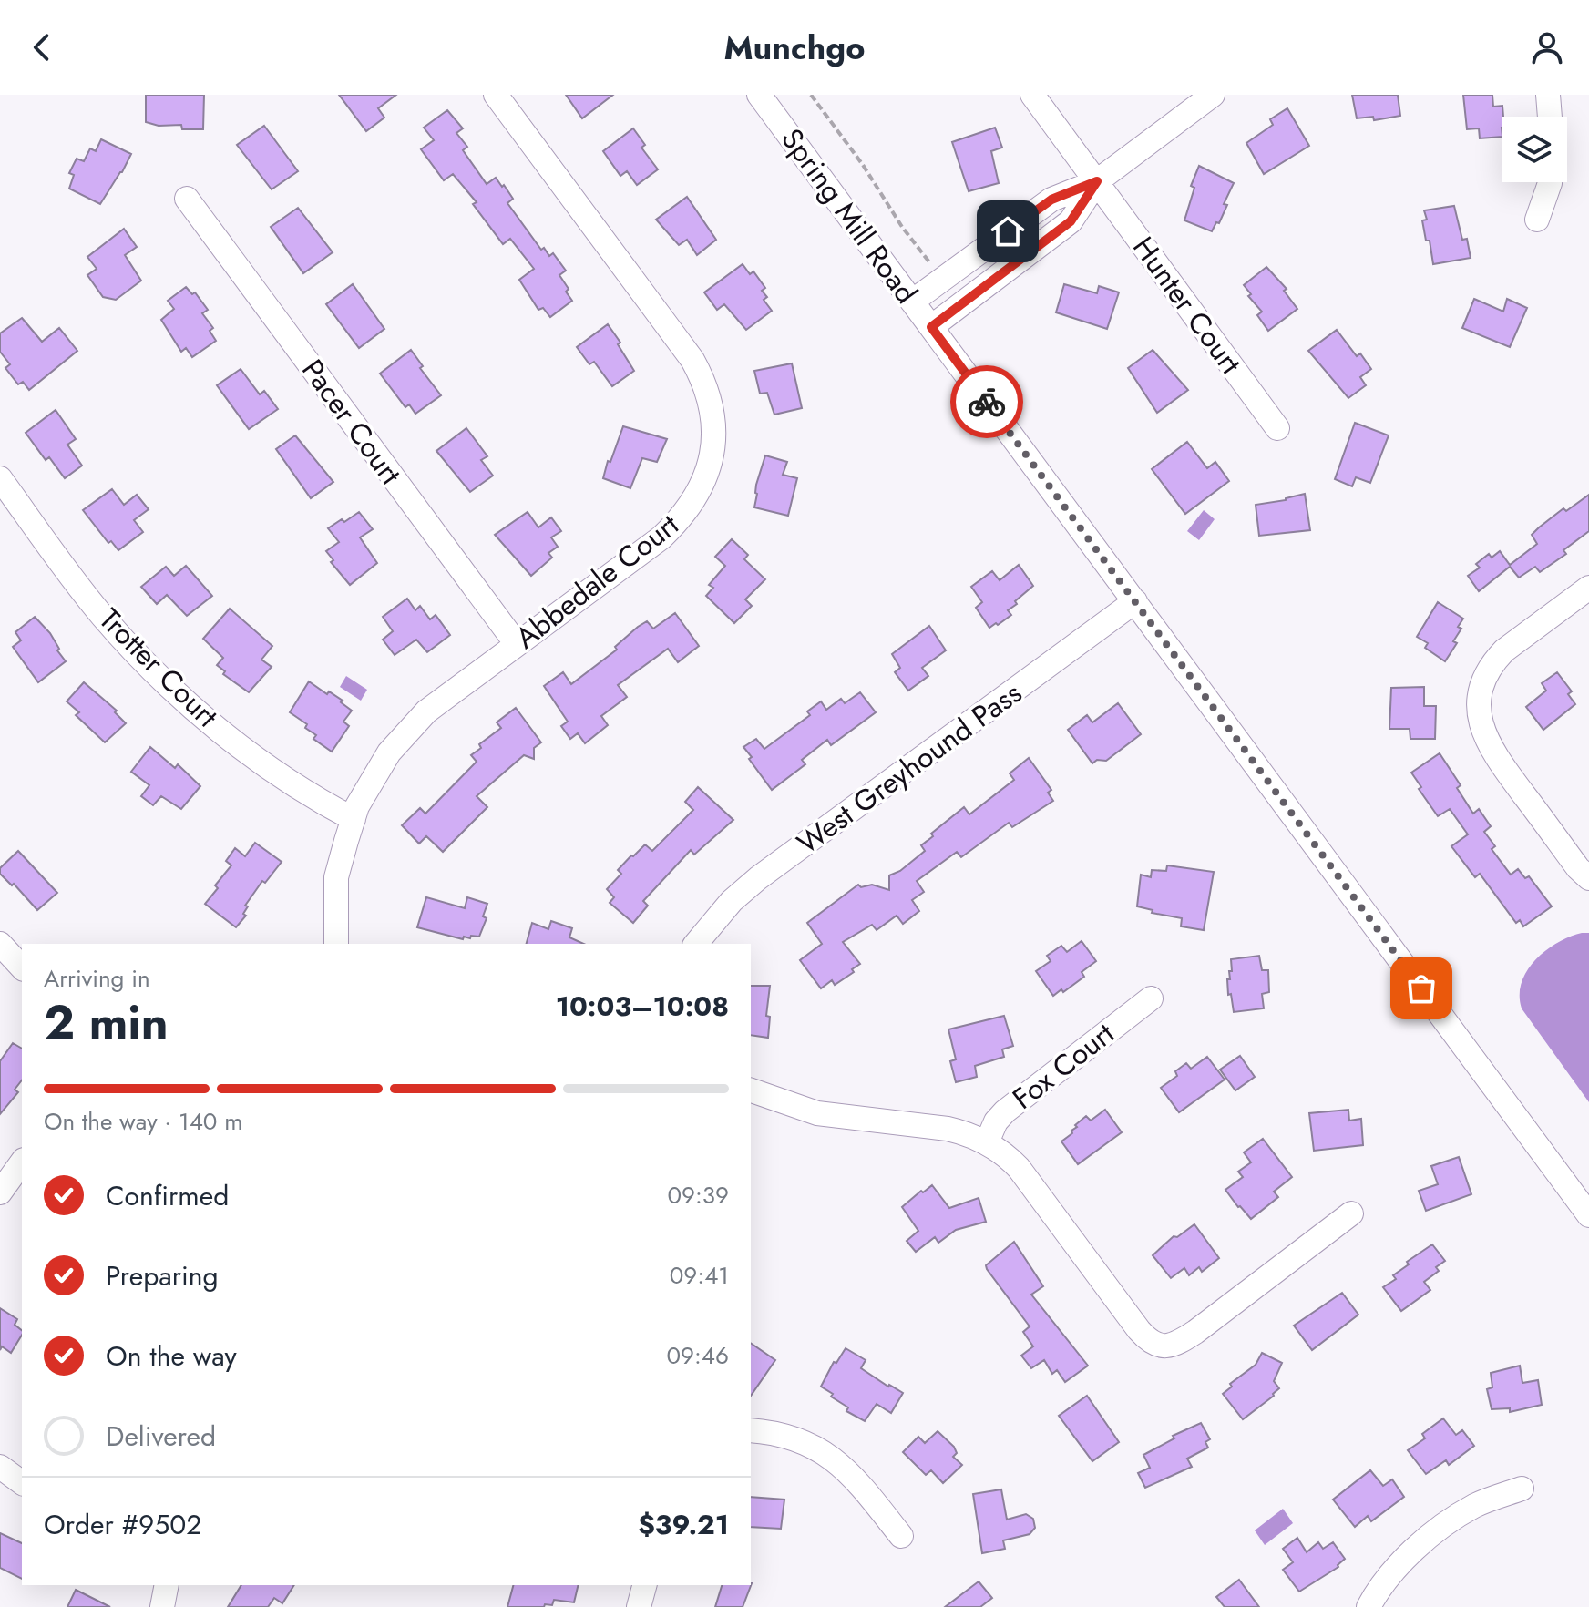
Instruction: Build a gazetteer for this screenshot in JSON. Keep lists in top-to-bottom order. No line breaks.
{"streets":{"street":["Spring Mill Road","Hunter Court","Pacer Court","Abbedale Court","Trotter Court","West Greyhound Pass","Fox Court"]},"crossings":[["Spring Mill Road","West Greyhound Pass"],["Pacer Court","Abbedale Court"],["Abbedale Court","Trotter Court"]],"page":{"header":"Munchgo","heading":["2 min","Arriving in","10:03–10:08"],"panel":["Order #9502","$39.21"],"bar":"On the way · 140 m","list":[["Confirmed","09:39"],["Preparing","09:41"],["On the way","09:46"],"Delivered"]}}
